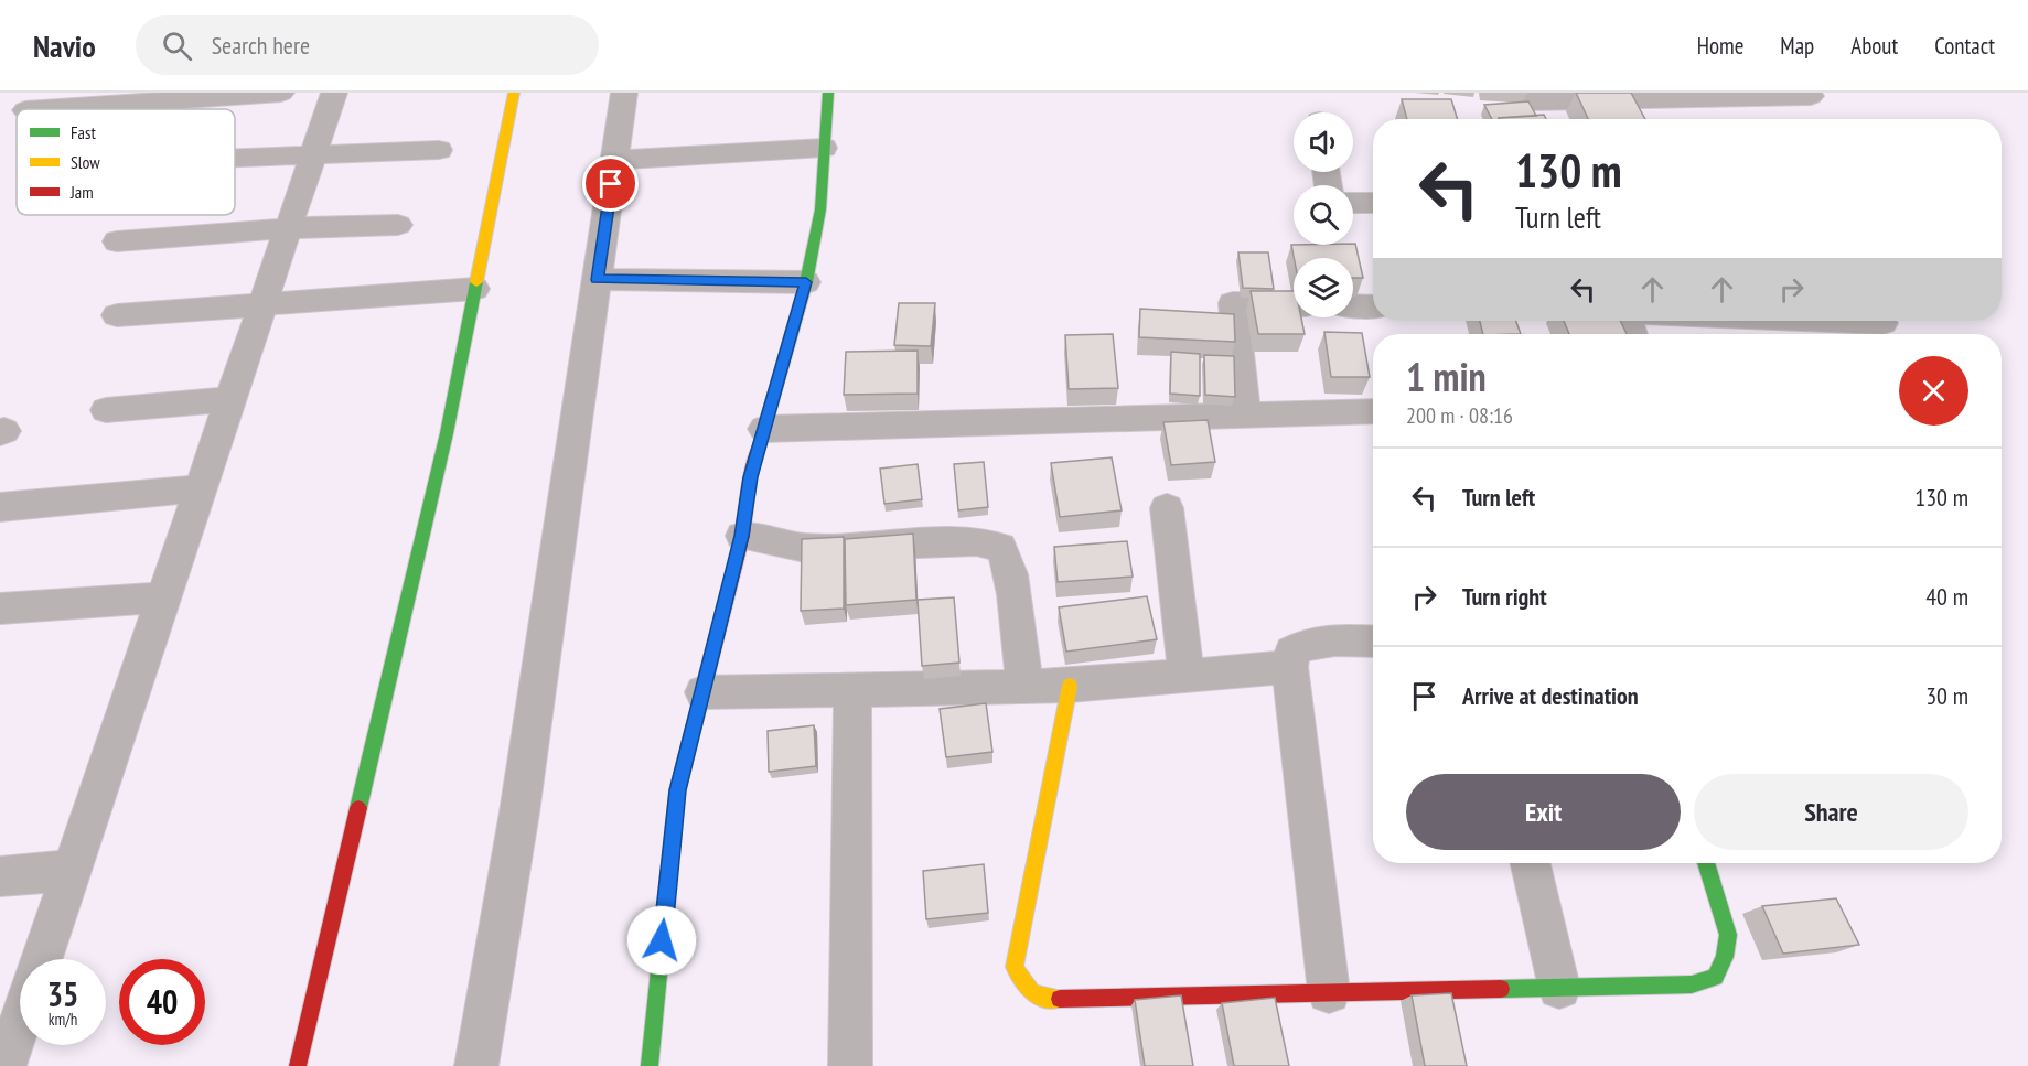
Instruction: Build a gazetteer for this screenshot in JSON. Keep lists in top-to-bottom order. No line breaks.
{"legend":["Fast","Slow","Jam"],"page":{"header":"Navio","search":"Search here","nav":["Home","Map","About","Contact"],"turn":["130 m","Turn left"],"heading":["1 min","200 m · 08:16"],"list":[{"name":"Turn left","value":"130 m"},{"name":"Turn right","value":"40 m"},{"name":"Arrive at destination","value":"30 m"}],"buttons":["Exit","Share"],"speed":"35 km/h","limit":"40"}}
